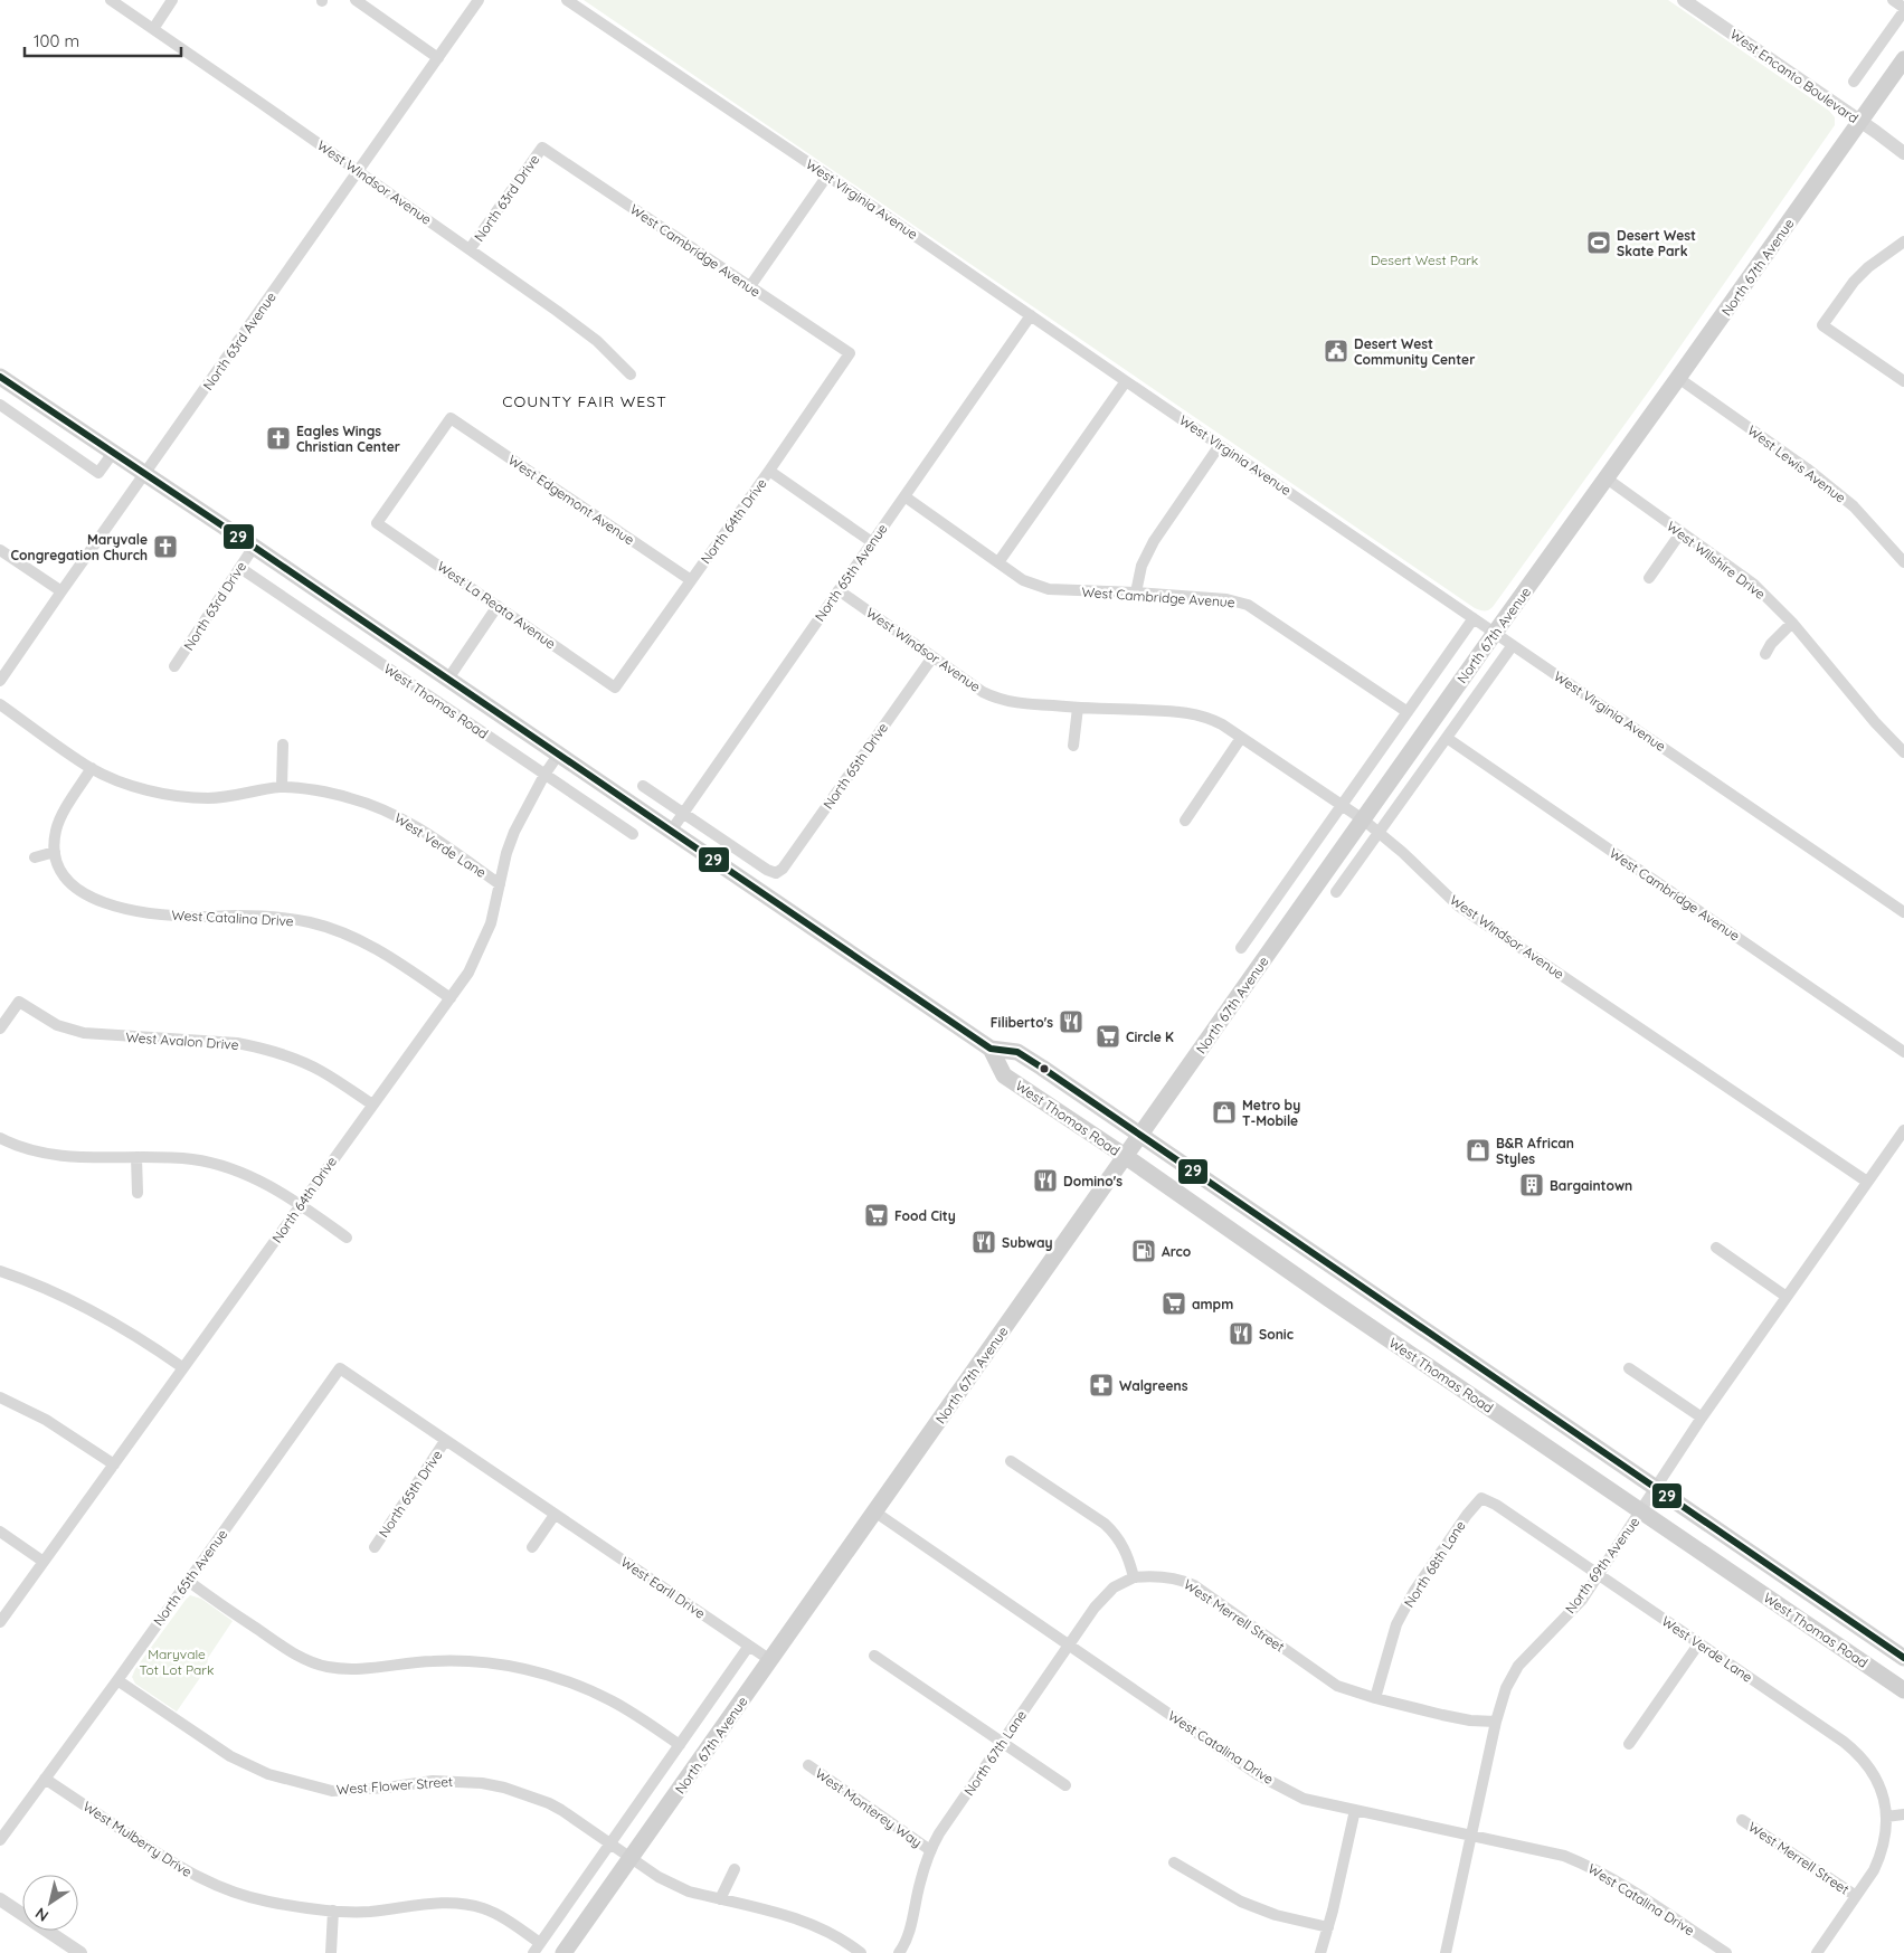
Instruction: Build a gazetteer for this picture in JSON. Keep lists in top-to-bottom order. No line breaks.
{"streets":{"main road":["North 67th Avenue","West Thomas Road"],"street":["West Encanto Boulevard","West Windsor Avenue","North 63rd Drive","West Virginia Avenue","West Cambridge Avenue","North 63rd Avenue","West Lewis Avenue","West Edgemont Avenue","North 64th Drive","West Wilshire Drive","North 65th Avenue","West La Reata Avenue","North 65th Drive","West Verde Lane","West Catalina Drive","West Avalon Drive","North 68th Lane","North 69th Avenue","West Earll Drive","West Merrell Street","North 67th Lane","West Flower Street","West Monterey Way","West Mulberry Drive"]},"crossings":[["West Encanto Boulevard","North 67th Avenue"],["West Windsor Avenue","North 63rd Drive"],["West Windsor Avenue","North 67th Avenue"],["West Windsor Avenue","North 63rd Avenue"],["West Windsor Avenue","North 65th Avenue"],["West Windsor Avenue","North 65th Drive"],["West Windsor Avenue","North 69th Avenue"],["North 63rd Drive","West Cambridge Avenue"],["North 63rd Drive","West Thomas Road"],["West Virginia Avenue","North 67th Avenue"],["West Virginia Avenue","North 65th Avenue"],["West Cambridge Avenue","North 67th Avenue"],["West Cambridge Avenue","North 64th Drive"],["West Cambridge Avenue","North 65th Avenue"],["North 67th Avenue","West Lewis Avenue"],["North 67th Avenue","West Wilshire Drive"],["North 67th Avenue","West Thomas Road"],["North 67th Avenue","West Catalina Drive"],["North 67th Avenue","West Earll Drive"],["North 67th Avenue","West Flower Street"],["North 67th Avenue","West Mulberry Drive"],["North 63rd Avenue","West Thomas Road"],["West Edgemont Avenue","North 64th Drive"],["West Edgemont Avenue","West La Reata Avenue"],["North 64th Drive","West La Reata Avenue"],["North 64th Drive","West Thomas Road"],["North 64th Drive","West Verde Lane"],["North 64th Drive","West Catalina Drive"],["North 64th Drive","West Avalon Drive"],["North 65th Avenue","West Thomas Road"],["North 65th Avenue","North 65th Drive"],["North 65th Avenue","West Earll Drive"],["North 65th Avenue","West Flower Street"],["North 65th Avenue","West Mulberry Drive"],["West Thomas Road","North 69th Avenue"],["North 65th Drive","West Earll Drive"],["West Verde Lane","West Catalina Drive"],["West Verde Lane","North 68th Lane"],["West Verde Lane","North 69th Avenue"],["West Verde Lane","West Merrell Street"],["West Catalina Drive","North 69th Avenue"],["West Catalina Drive","North 67th Lane"],["North 68th Lane","West Merrell Street"],["North 69th Avenue","West Merrell Street"],["West Merrell Street","North 67th Lane"],["North 67th Lane","West Monterey Way"]],"districts":["COUNTY FAIR WEST"],"parks":["Desert West Park","Maryvale Tot Lot Park"],"places":{"sports":["Desert West Skate Park"],"public building":["Desert West Community Center"],"church":["Eagles Wings Christian Center","Maryvale Congregation Church"],"restaurant":["Filiberto's","Domino's","Subway","Sonic"],"supermarket":["Circle K","Food City","ampm"],"shop":["Metro by T-Mobile","B&R African Styles"],"building":["Bargaintown"],"fuel station":["Arco"],"pharmacy":["Walgreens"]},"lines":["transit line 29"],"scale_bar":"100 m","north":"bottom left"}
